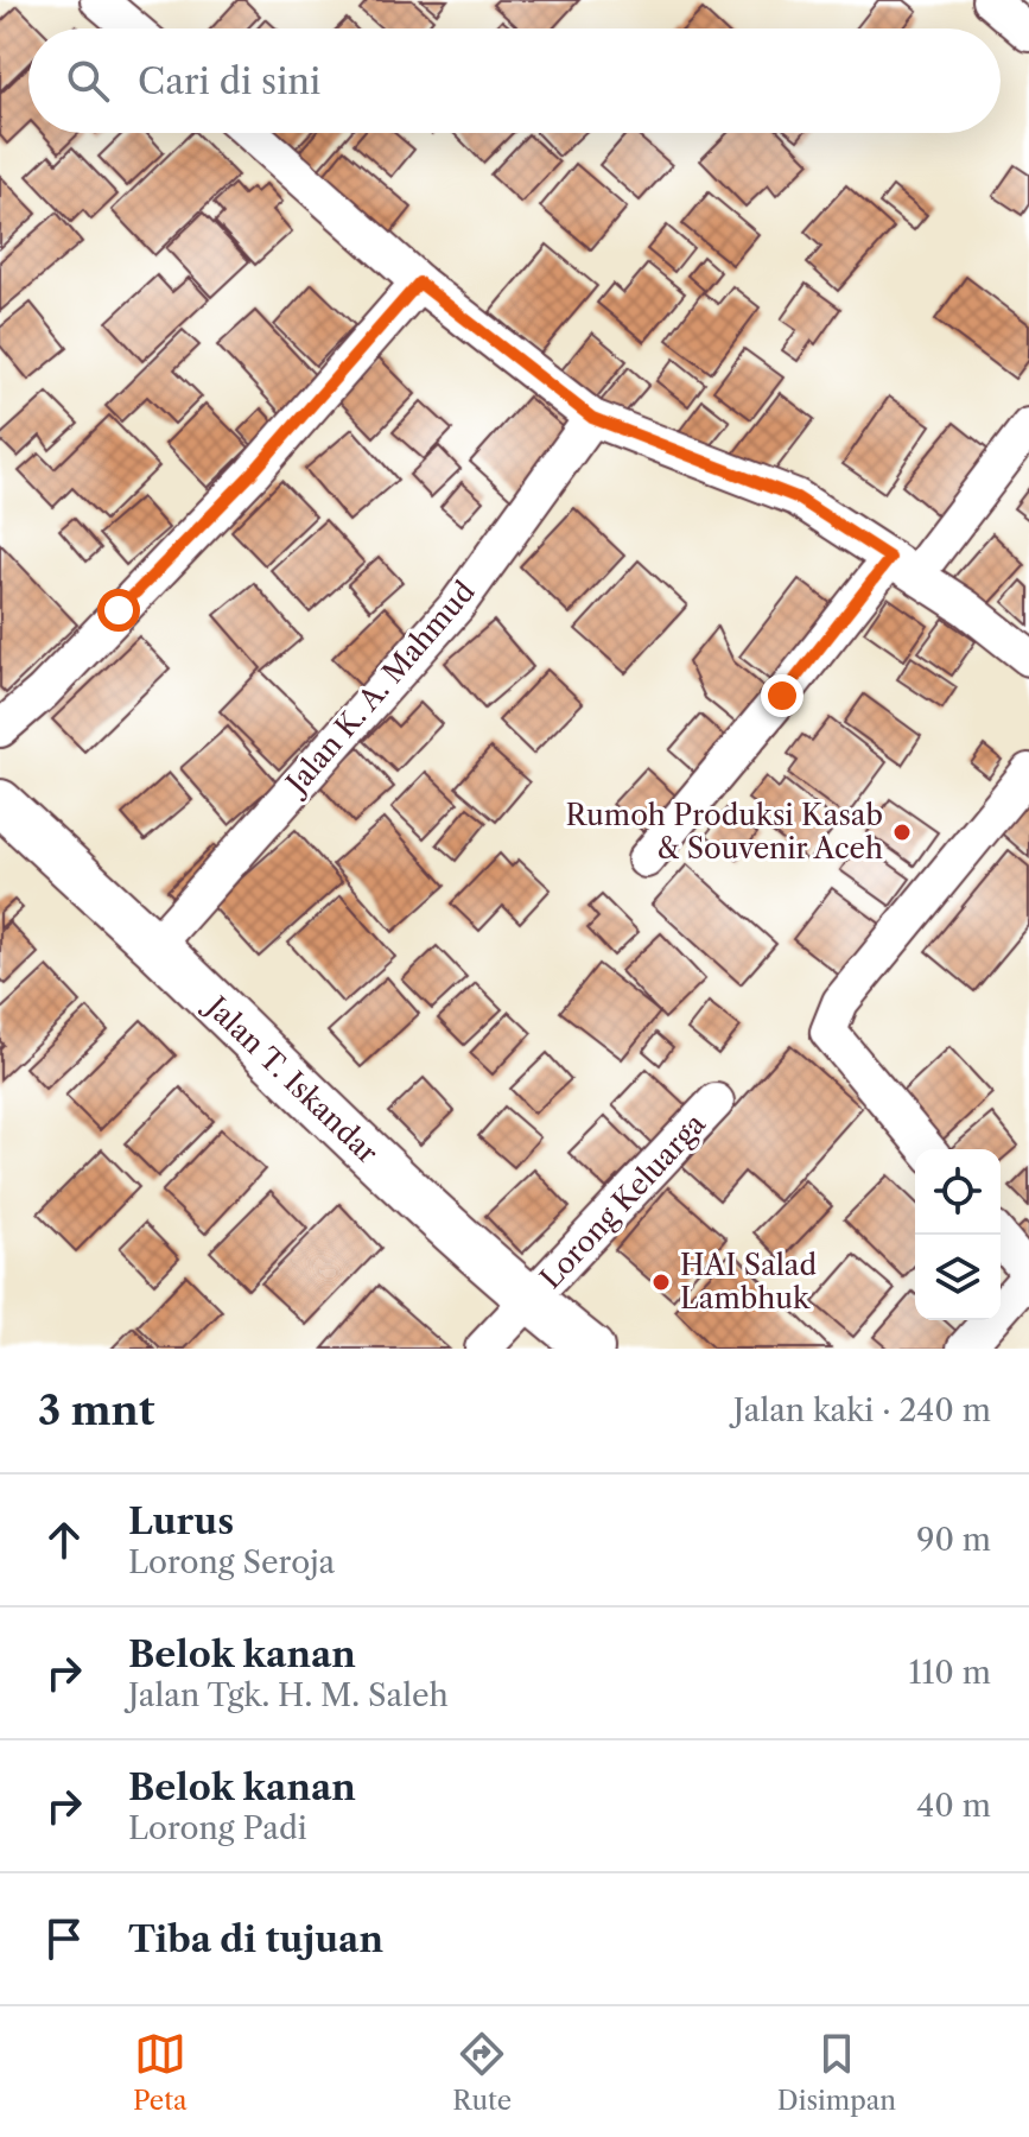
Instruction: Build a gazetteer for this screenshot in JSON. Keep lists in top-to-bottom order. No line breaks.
{"streets":{"street":["Jalan K. A. Mahmud","Jalan T. Iskandar","Lorong Keluarga"]},"crossings":[["Jalan K. A. Mahmud","Jalan T. Iskandar"],["Jalan T. Iskandar","Lorong Keluarga"]],"places":["Rumoh Produksi Kasab & Souvenir Aceh","HAI Salad Lambhuk"],"page":{"search":"Cari di sini","heading":["3 mnt","Jalan kaki · 240 m"],"list":[["Lurus","Lorong Seroja","90 m"],["Belok kanan","Jalan Tgk. H. M. Saleh","110 m"],["Belok kanan","Lorong Padi","40 m"],"Tiba di tujuan"],"nav":["Peta","Rute","Disimpan"]}}
